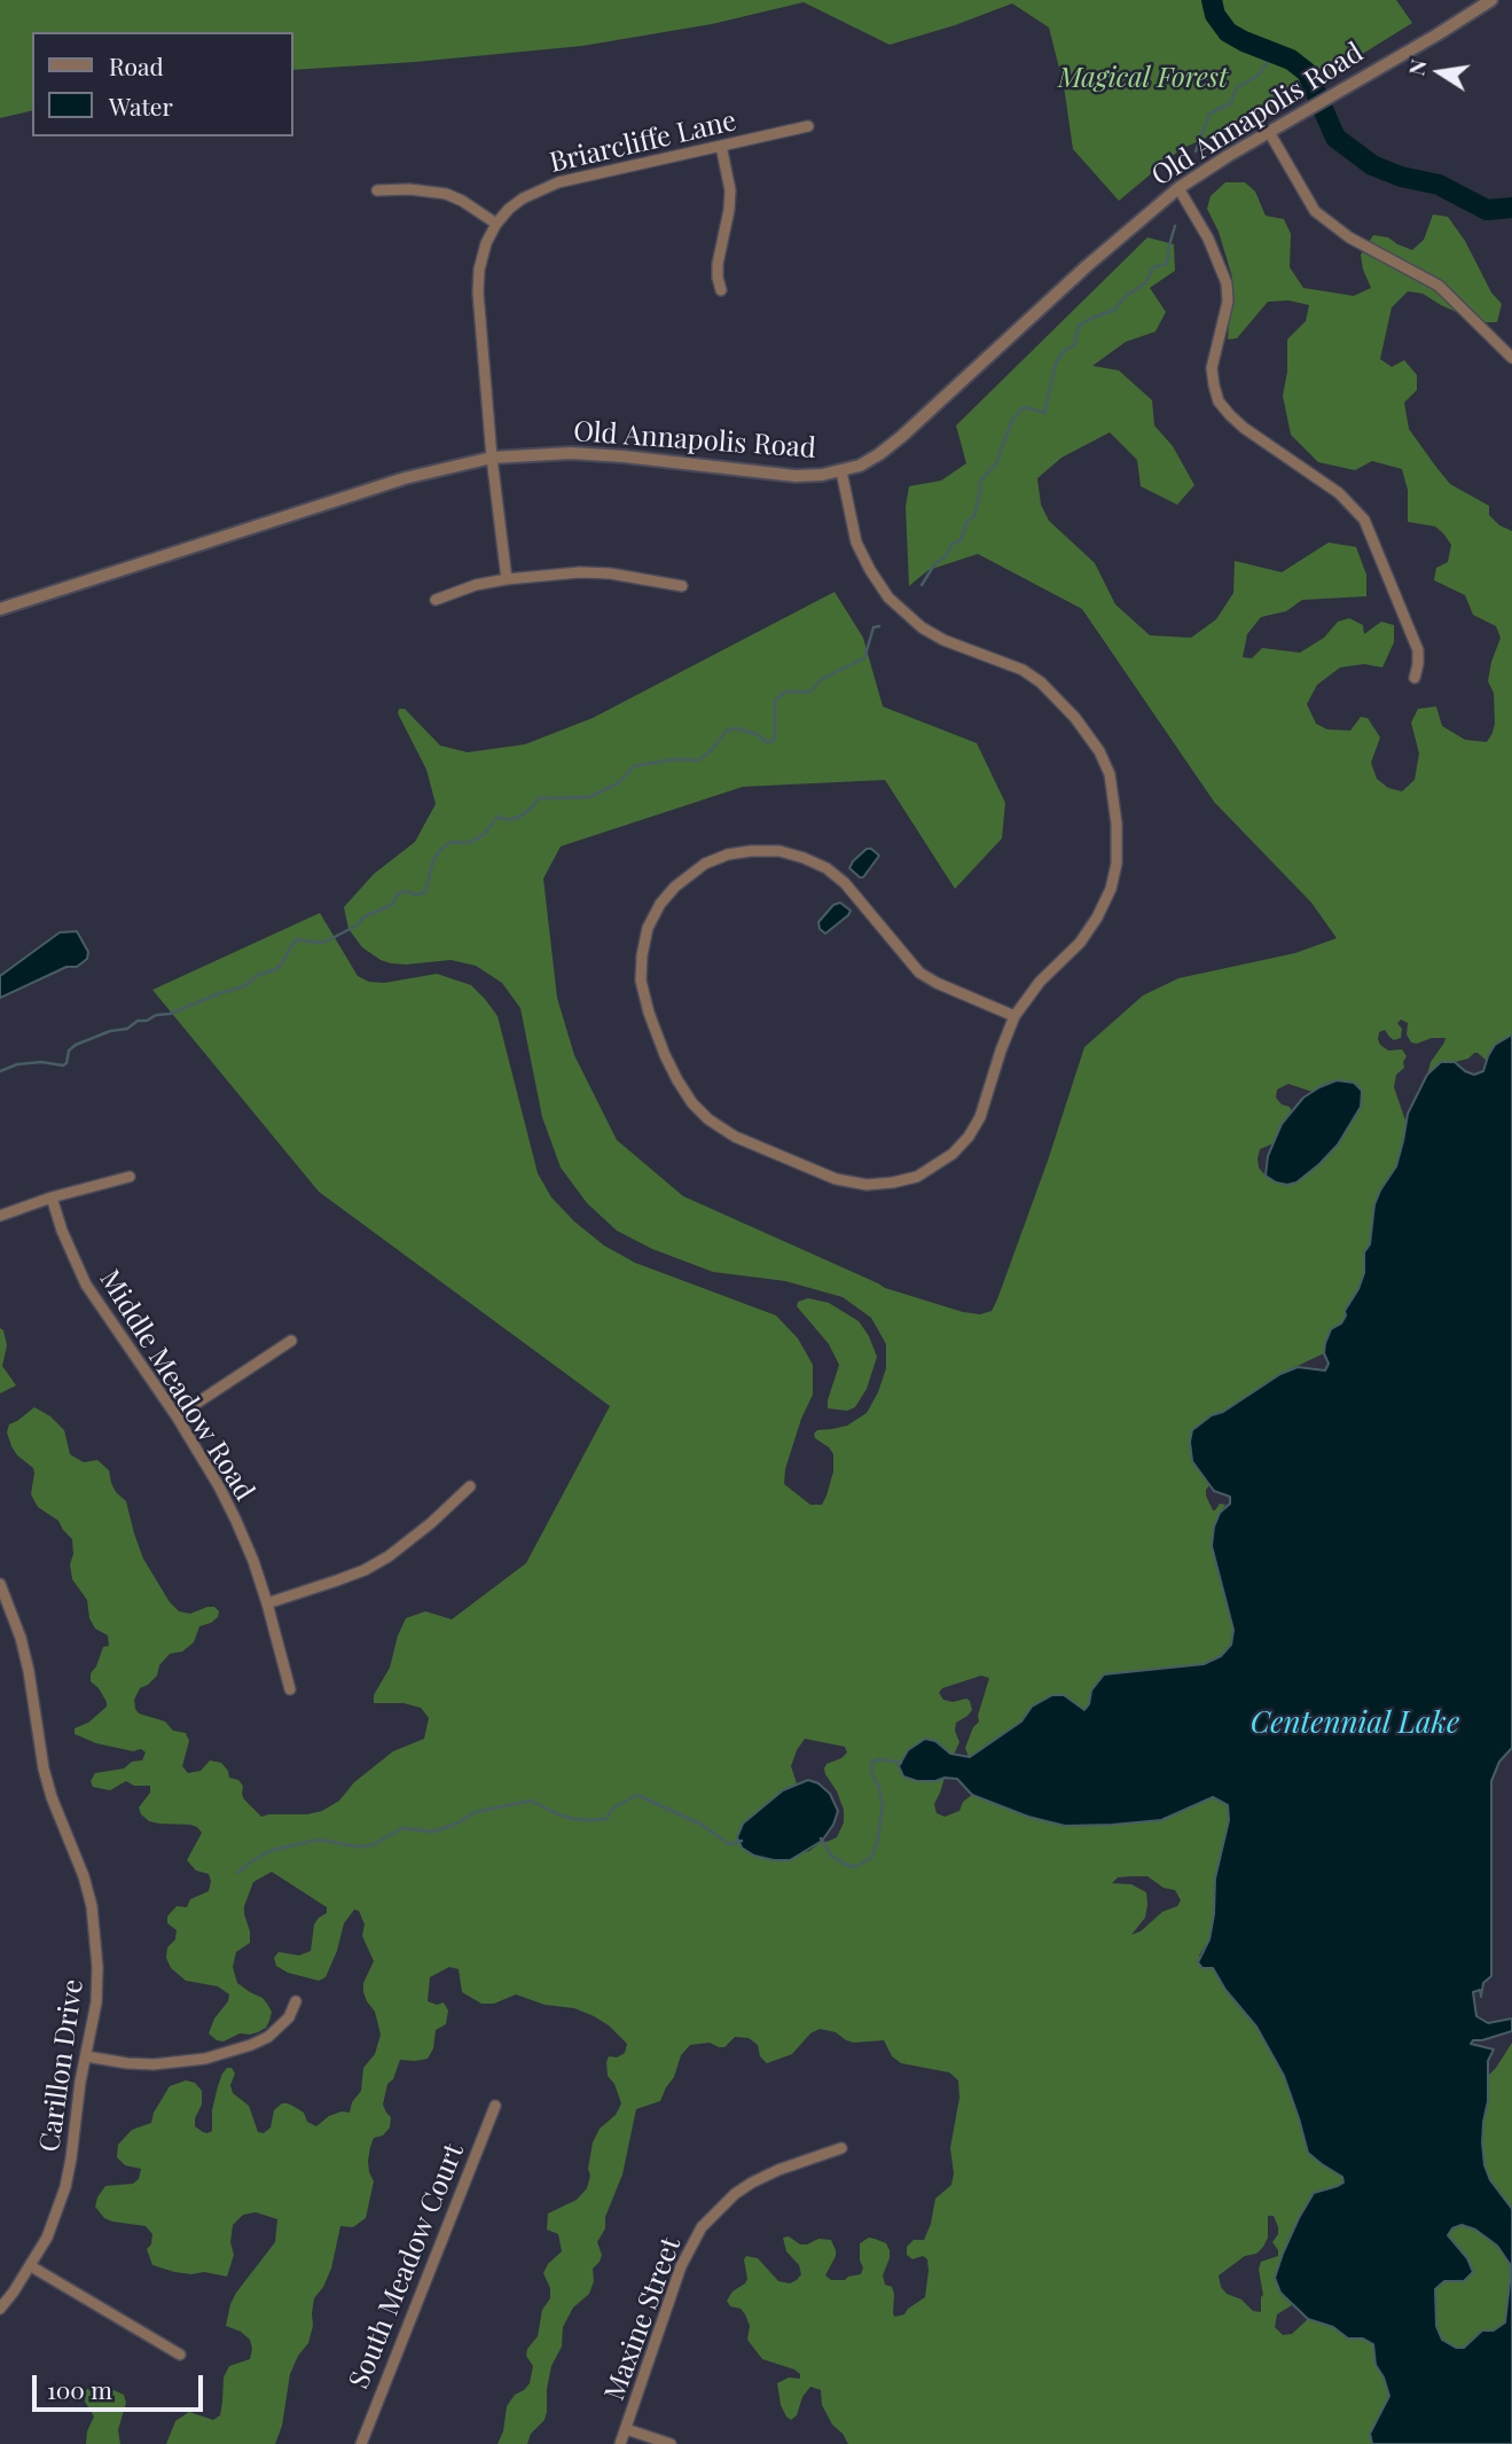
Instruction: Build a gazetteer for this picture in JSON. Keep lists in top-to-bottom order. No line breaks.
{"streets":{"street":["Old Annapolis Road","Briarcliffe Lane","Middle Meadow Road","Carillon Drive","South Meadow Court","Maxine Street"]},"crossings":[["Old Annapolis Road","Briarcliffe Lane"]],"water":["Centennial Lake"],"parks":["Magical Forest"],"legend":["Road","Water"],"scale_bar":"100 m","north":"left"}
